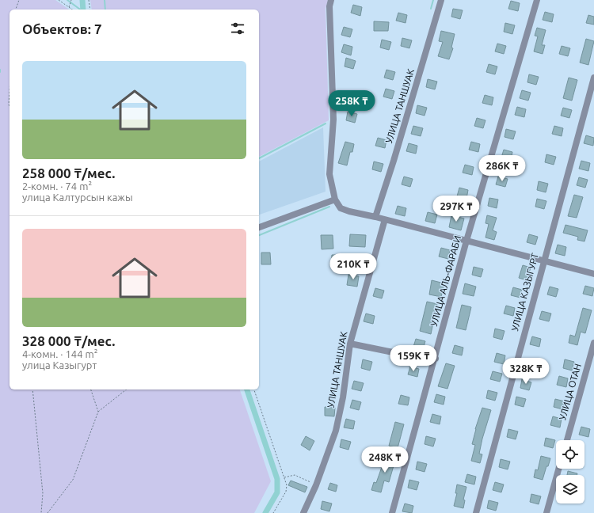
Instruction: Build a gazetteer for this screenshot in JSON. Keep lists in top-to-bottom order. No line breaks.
{"streets":{"street":["УЛИЦА ТАНШУАК","УЛИЦА АЛЬ-ФАРАБИ","УЛИЦА КАЗЫГУРТ","УЛИЦА ОТАН"]},"page":{"heading":"Объектов: 7","list":[{"name":"258 000 ₸/мес.","note":"2-комн. · 74 m² · улица Калтурсын кажы"},{"name":"328 000 ₸/мес.","note":"4-комн. · 144 m² · улица Казыгурт"}],"price":["258K ₸","286K ₸","297K ₸","210K ₸","159K ₸","328K ₸","248K ₸"]}}
